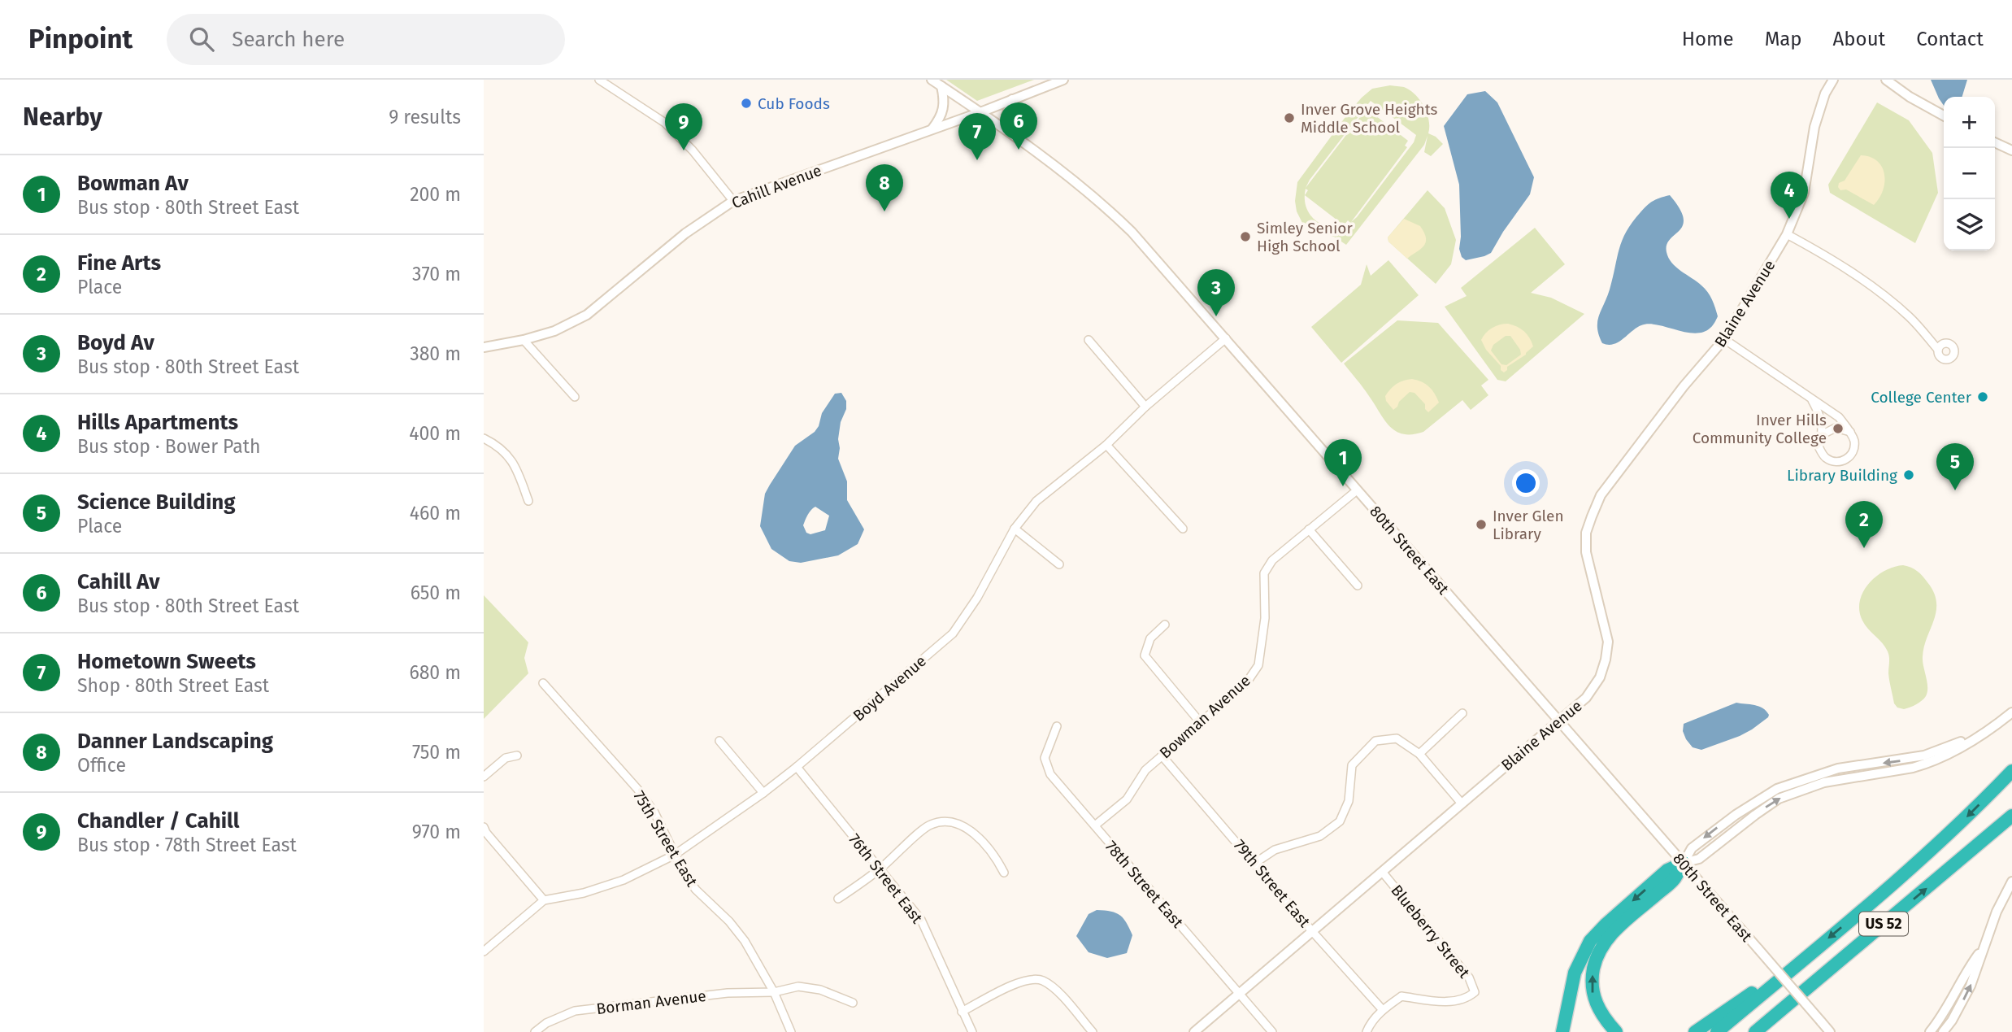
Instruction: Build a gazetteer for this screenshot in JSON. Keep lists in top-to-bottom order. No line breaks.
{"streets":{"highway":["US 52"],"street":["Cahill Avenue","Blaine Avenue","80th Street East","Boyd Avenue","Bowman Avenue","75th Street East","76th Street East","79th Street East","78th Street East","Blueberry Street","Borman Avenue"]},"crossings":[["Cahill Avenue","80th Street East"],["Blaine Avenue","80th Street East"],["Blaine Avenue","79th Street East"],["Blaine Avenue","78th Street East"],["Blaine Avenue","Blueberry Street"],["80th Street East","Boyd Avenue"],["80th Street East","Bowman Avenue"],["Boyd Avenue","75th Street East"],["Boyd Avenue","76th Street East"],["Bowman Avenue","79th Street East"],["Bowman Avenue","78th Street East"],["75th Street East","Borman Avenue"],["79th Street East","Blueberry Street"]],"places":["Cub Foods","Inver Grove Heights Middle School","Simley Senior High School","College Center","Inver Hills Community College","Library Building","Inver Glen Library"],"page":{"header":"Pinpoint","search":"Search here","nav":["Home","Map","About","Contact"],"heading":["Nearby","9 results"],"map_buttons":["+","−"],"pins":["6","9","7","8","4","3","1","5","2"],"list":[{"mark":"1","name":"Bowman Av","note":"Bus stop · 80th Street East","value":"200 m"},{"mark":"2","name":"Fine Arts","note":"Place","value":"370 m"},{"mark":"3","name":"Boyd Av","note":"Bus stop · 80th Street East","value":"380 m"},{"mark":"4","name":"Hills Apartments","note":"Bus stop · Bower Path","value":"400 m"},{"mark":"5","name":"Science Building","note":"Place","value":"460 m"},{"mark":"6","name":"Cahill Av","note":"Bus stop · 80th Street East","value":"650 m"},{"mark":"7","name":"Hometown Sweets","note":"Shop · 80th Street East","value":"680 m"},{"mark":"8","name":"Danner Landscaping","note":"Office","value":"750 m"},{"mark":"9","name":"Chandler / Cahill","note":"Bus stop · 78th Street East","value":"970 m"}]}}
